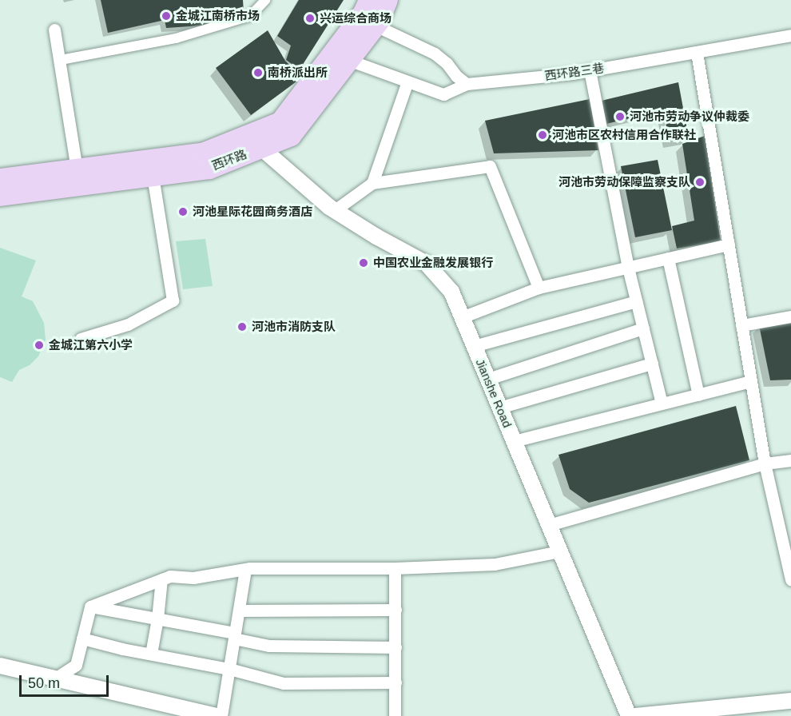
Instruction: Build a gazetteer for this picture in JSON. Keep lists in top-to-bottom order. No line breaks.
{"streets":{"highway":["西环路"],"street":["西环路三巷","Jianshe Road"]},"crossings":[["西环路三巷","西环路"],["西环路","Jianshe Road"]],"places":["金城江南桥市场","兴运综合商场","南桥派出所","河池市劳动争议仲裁委","河池市区农村信用合作联社","河池市劳动保障监察支队","河池星际花园商务酒店","中国农业金融发展银行","河池市消防支队","金城江第六小学"],"scale_bar":"50 m"}
